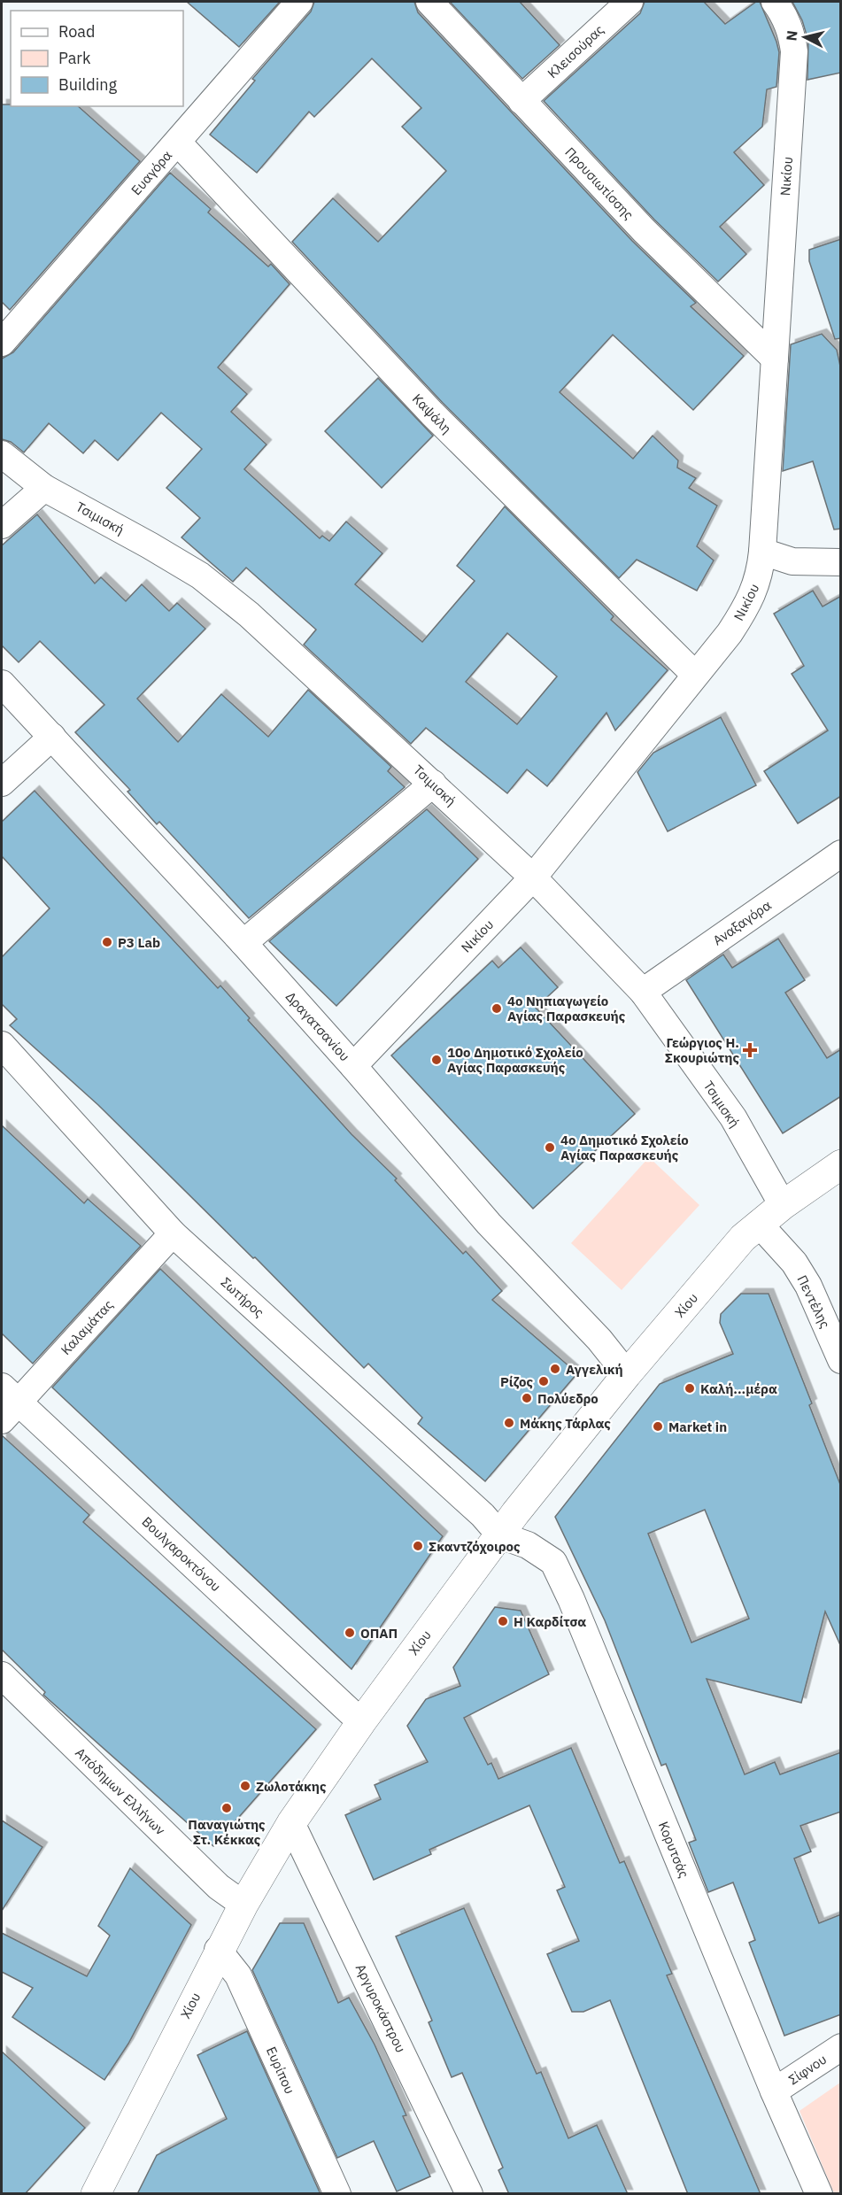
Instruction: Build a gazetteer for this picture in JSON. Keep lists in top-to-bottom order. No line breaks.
{"streets":{"street":["Κλεισούρας","Ευαγόρα","Νικίου","Προυσιωτίσσης","Καψάλη","Τσιμισκή","Αναξαγόρα","Δραγατσανίου","Σωτήρος","Πεντέλης","Χίου","Καλαμάτας","Βουλγαροκτόνου","Απόδημων Ελλήνων","Κορυτσάς","Αργυροκάστρου","Σίφνου","Ευρίπου"]},"crossings":[["Κλεισούρας","Προυσιωτίσσης"],["Ευαγόρα","Καψάλη"],["Νικίου","Προυσιωτίσσης"],["Νικίου","Καψάλη"],["Νικίου","Τσιμισκή"],["Νικίου","Δραγατσανίου"],["Τσιμισκή","Αναξαγόρα"],["Τσιμισκή","Χίου"],["Δραγατσανίου","Χίου"],["Σωτήρος","Χίου"],["Σωτήρος","Καλαμάτας"],["Σωτήρος","Κορυτσάς"],["Πεντέλης","Χίου"],["Χίου","Βουλγαροκτόνου"],["Χίου","Απόδημων Ελλήνων"],["Χίου","Κορυτσάς"],["Χίου","Αργυροκάστρου"],["Χίου","Ευρίπου"],["Καλαμάτας","Βουλγαροκτόνου"],["Κορυτσάς","Σίφνου"]],"places":{"other":["P3 Lab","4ο Νηπιαγωγείο Αγίας Παρασκευής","10ο Δημοτικό Σχολείο Αγίας Παρασκευής","4ο Δημοτικό Σχολείο Αγίας Παρασκευής","Αγγελική","Ρίζος","Καλή...μέρα","Πολύεδρο","Μάκης Τάρλας","Market in","Σκαντζόχοιρος","Η Καρδίτσα","ΟΠΑΠ","Ζωλοτάκης","Παναγιώτης Στ. Κέκκας"],"health":["Γεώργιος Η. Σκουριώτης"]},"legend":["Road","Park","Building"],"north":"left"}
